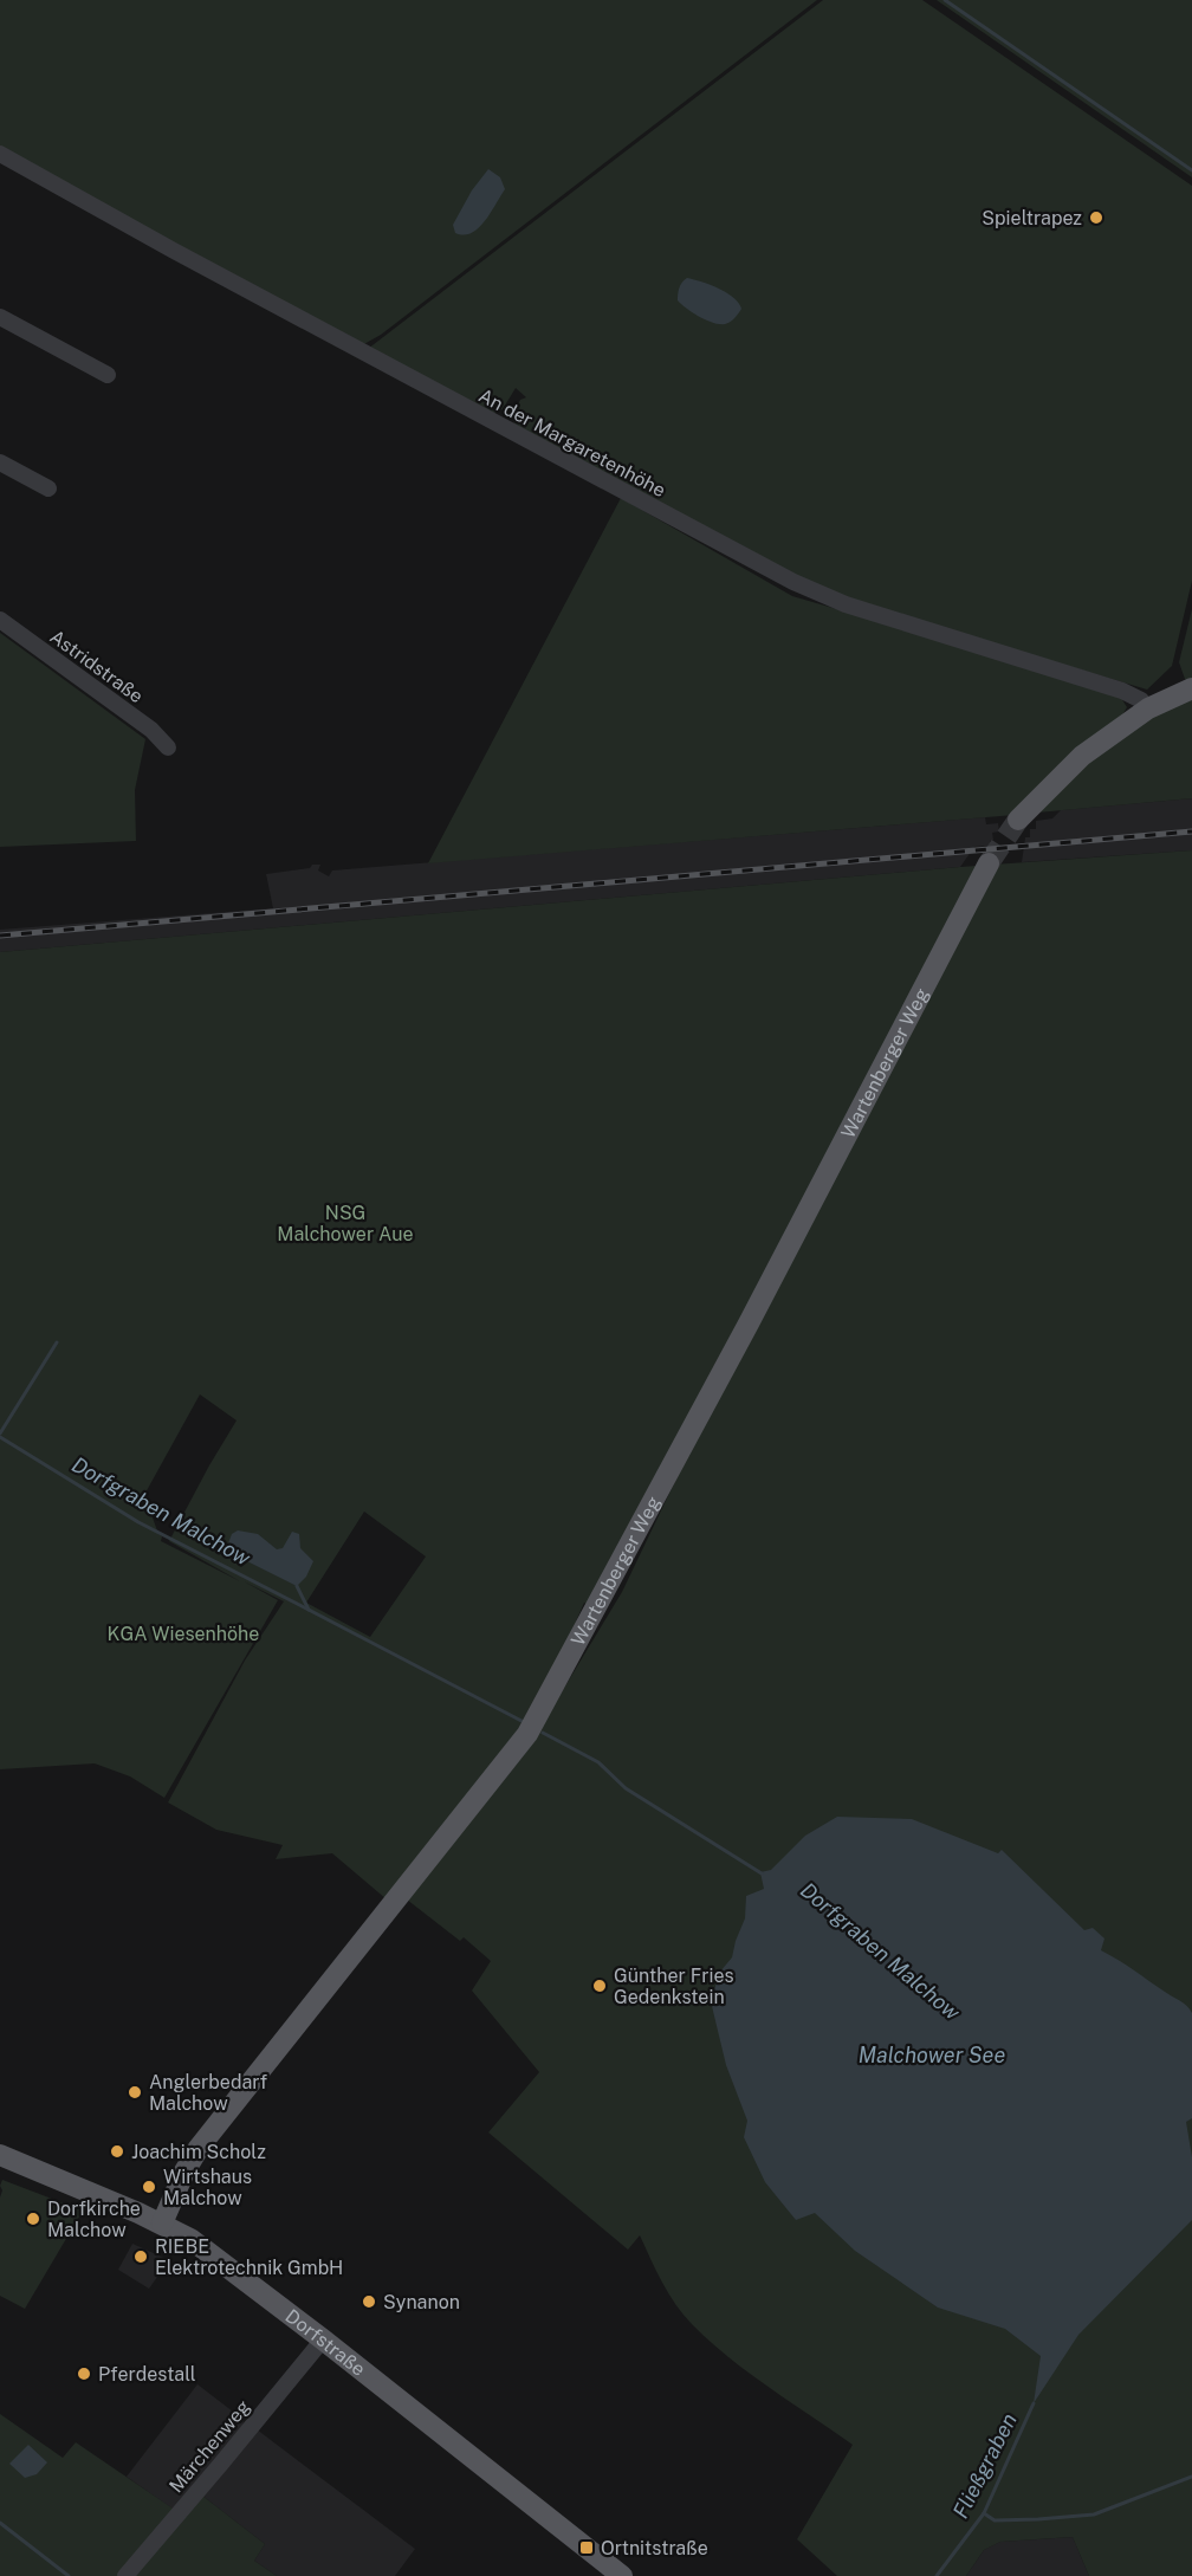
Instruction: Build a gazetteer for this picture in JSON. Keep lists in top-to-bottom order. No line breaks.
{"streets":{"main road":["Wartenberger Weg","Dorfstraße"],"street":["An der Margaretenhöhe","Astridstraße","Märchenweg"]},"crossings":[["Wartenberger Weg","Dorfstraße"],["Dorfstraße","Märchenweg"]],"water":["Dorfgraben Malchow","Malchower See","Fließgraben"],"parks":["NSG Malchower Aue","KGA Wiesenhöhe"],"places":{"other":["Spieltrapez","Günther Fries Gedenkstein","Anglerbedarf Malchow","Joachim Scholz","Wirtshaus Malchow","Dorfkirche Malchow","RIEBE Elektrotechnik GmbH","Synanon","Pferdestall"],"transit":["Ortnitstraße"]}}
